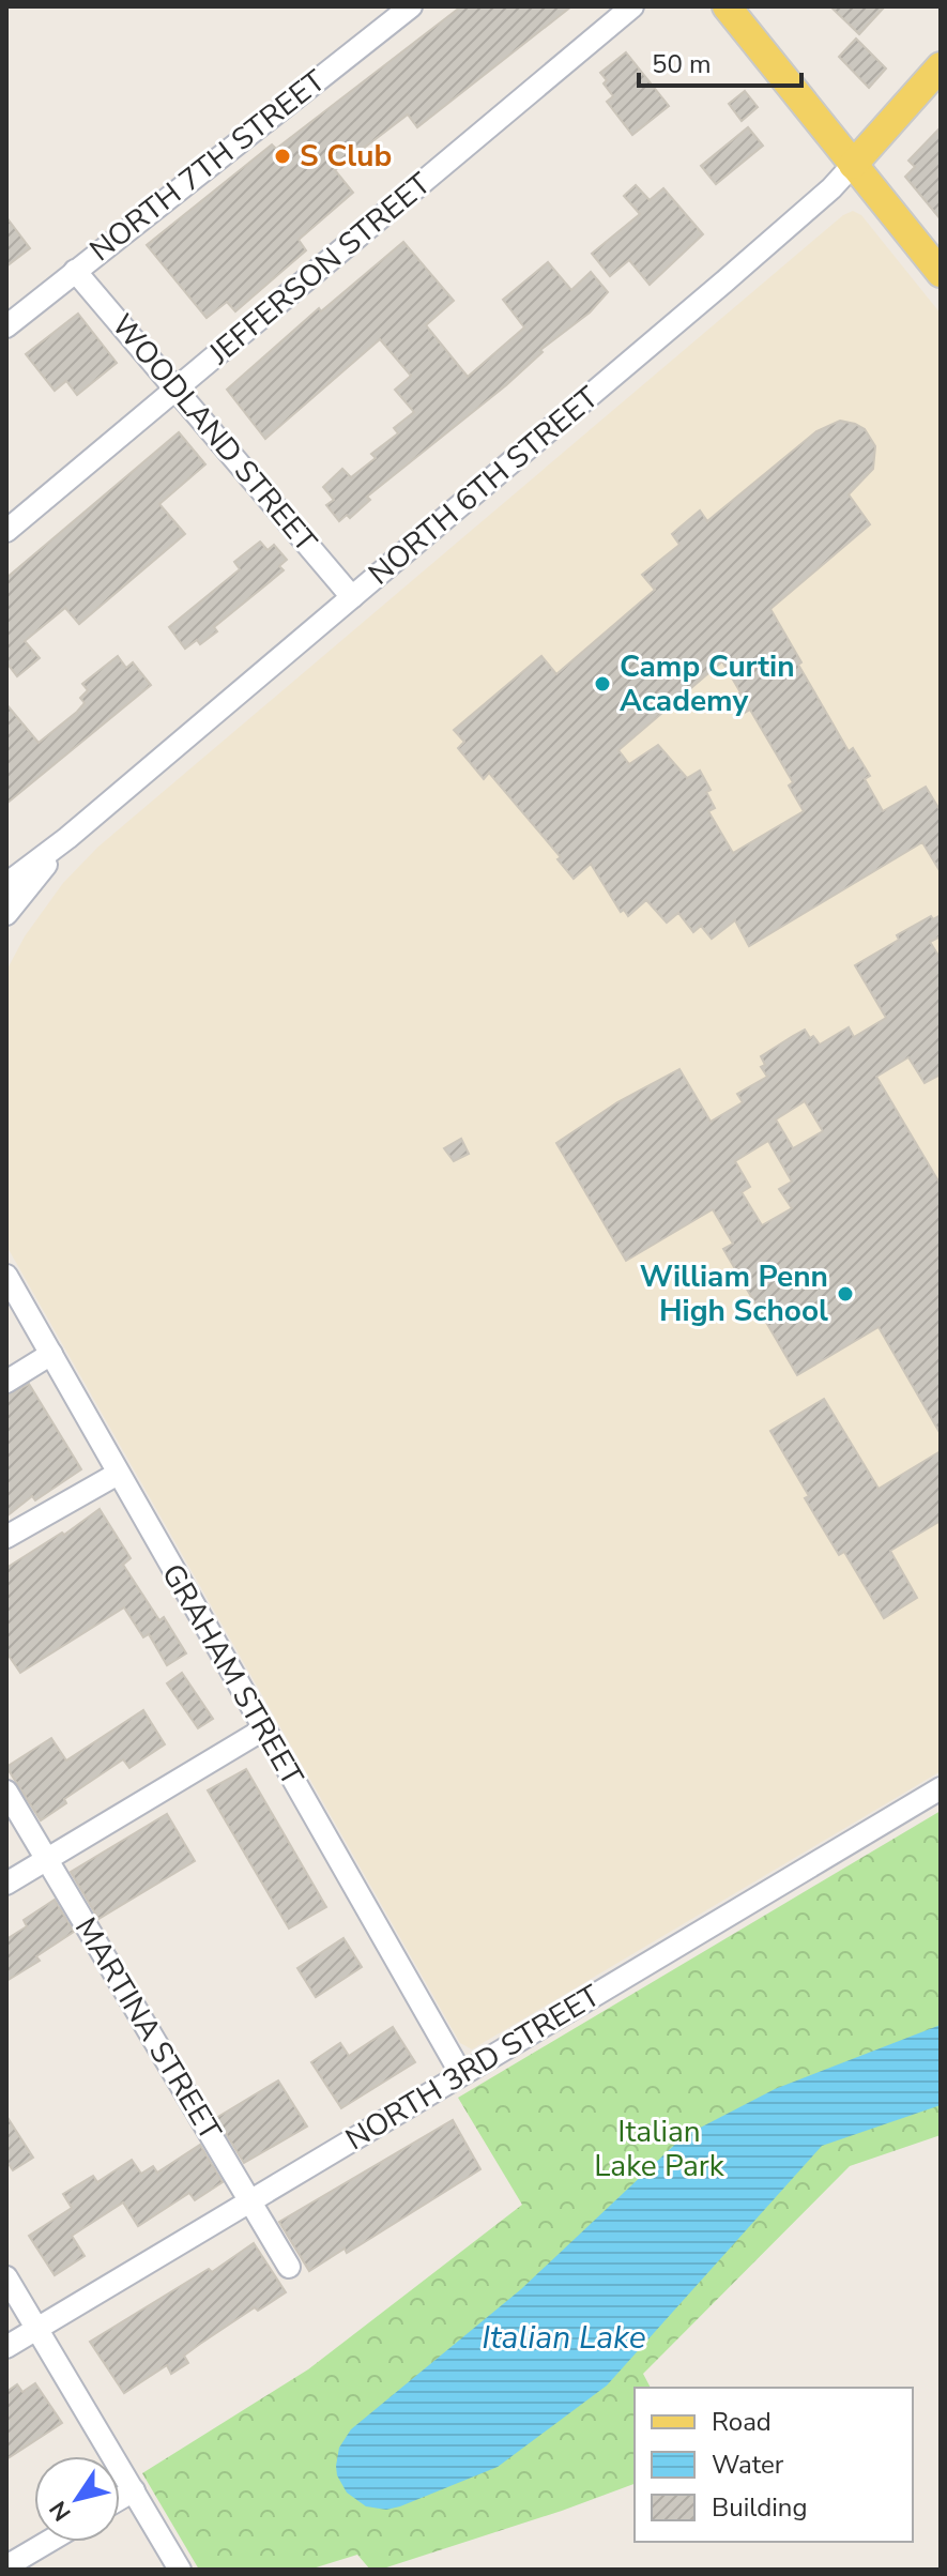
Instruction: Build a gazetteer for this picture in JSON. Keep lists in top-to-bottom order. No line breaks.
{"streets":{"main road":["NORTH 6TH STREET"],"street":["NORTH 7TH STREET","JEFFERSON STREET","WOODLAND STREET","GRAHAM STREET","MARTINA STREET","NORTH 3RD STREET"]},"crossings":[["NORTH 7TH STREET","WOODLAND STREET"],["JEFFERSON STREET","WOODLAND STREET"],["WOODLAND STREET","NORTH 6TH STREET"],["GRAHAM STREET","NORTH 3RD STREET"],["MARTINA STREET","NORTH 3RD STREET"]],"water":["Italian Lake"],"parks":["Italian Lake Park"],"places":["S Club","Camp Curtin Academy","William Penn High School"],"legend":["Road","Water","Building"],"scale_bar":"50 m","north":"bottom left"}
